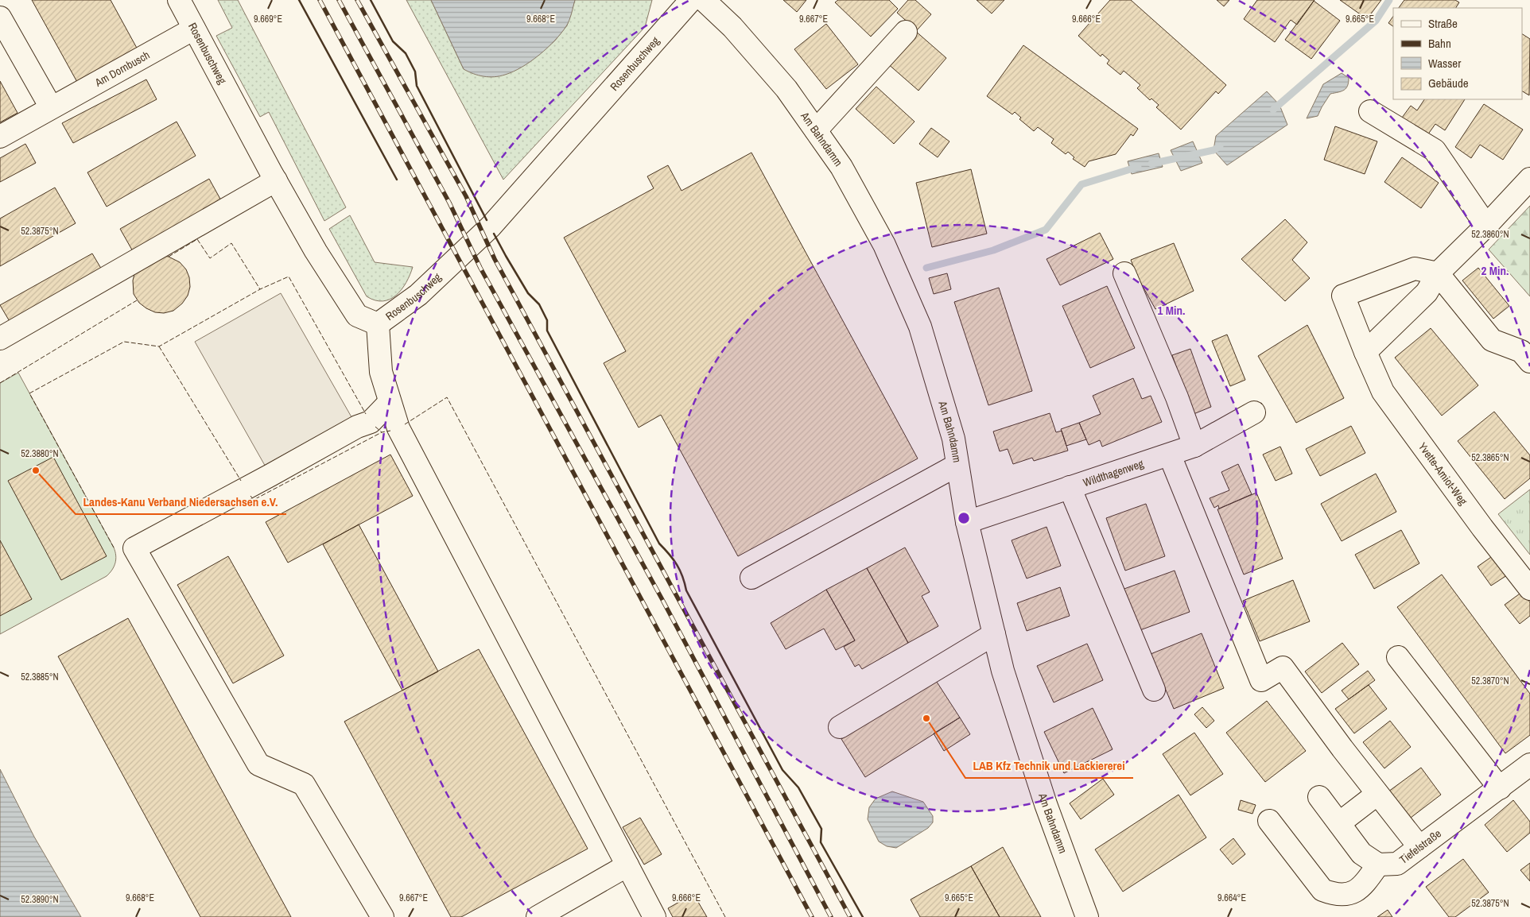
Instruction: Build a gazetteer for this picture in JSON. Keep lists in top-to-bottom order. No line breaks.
{"streets":{"street":["Rosenbuschweg","Am Dornbusch","Am Bahndamm","Wildthagenweg","Yvette-Amiot-Weg","Tiefelstraße"]},"crossings":[["Rosenbuschweg","Am Dornbusch"],["Am Bahndamm","Wildthagenweg"]],"places":["Landes-Kanu Verband Niedersachsen e.V.","LAB Kfz Technik und Lackiererei"],"legend":["Straße","Bahn","Wasser","Gebäude"],"coordinates":["9.669°E","9.667°E","9.665°E","9.668°E","9.666°E","52.3875°N","52.3860°N","52.3880°N","52.3865°N","52.3885°N","52.3870°N","9.664°E","52.3890°N"],"rings":["2 Min.","1 Min."]}
